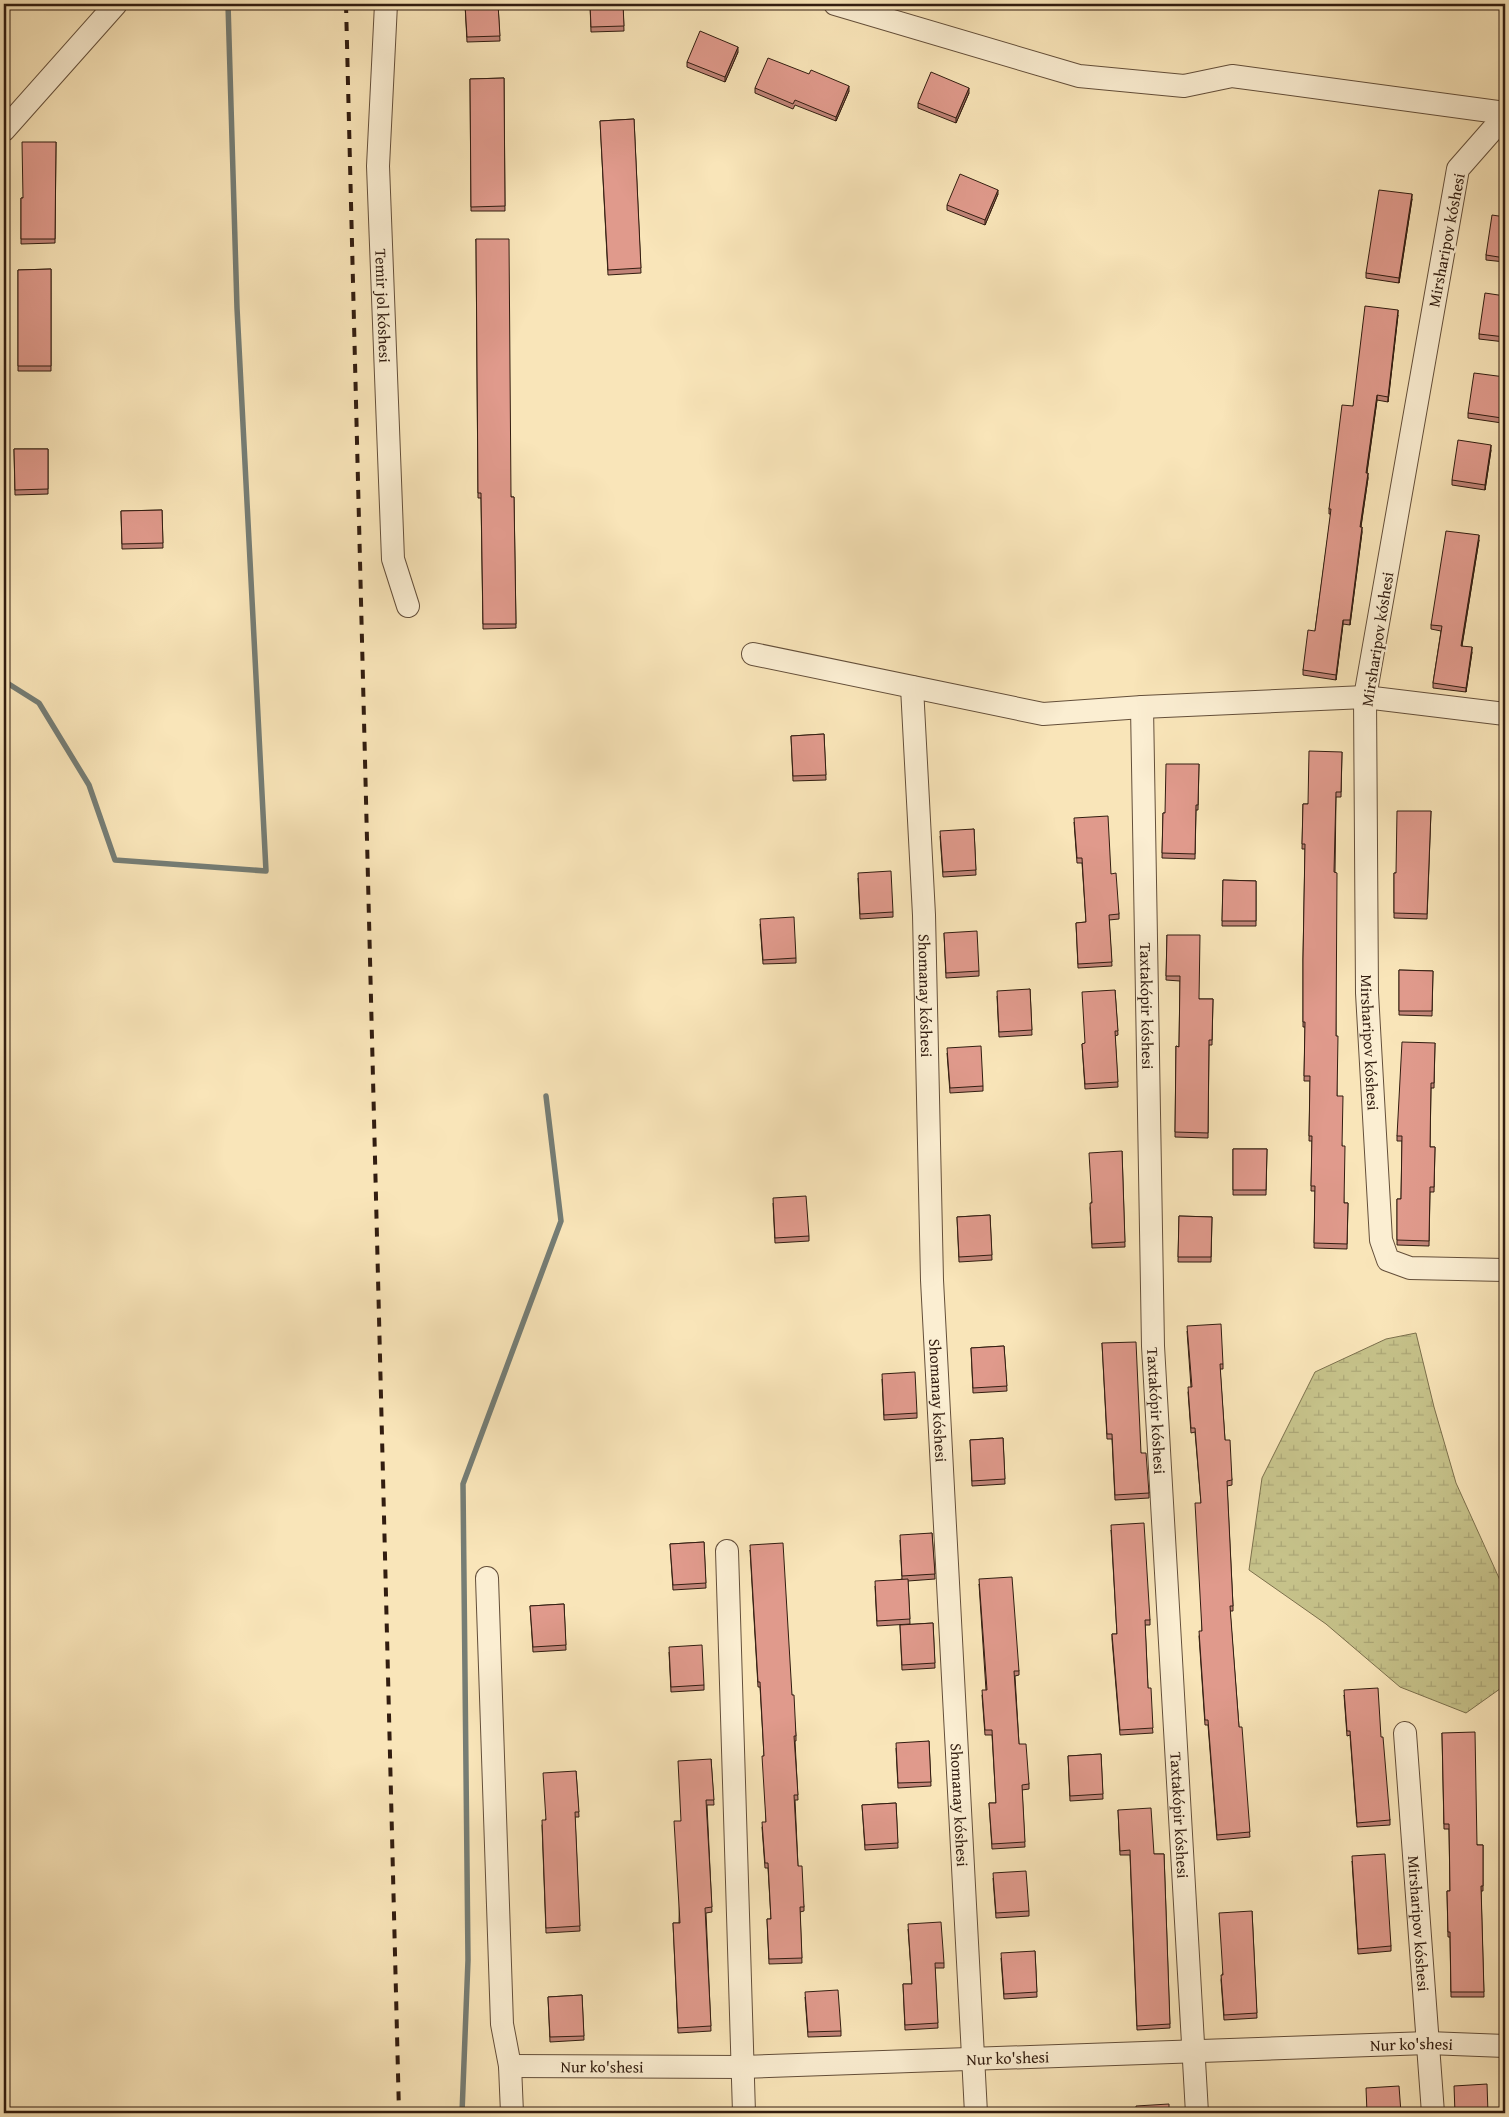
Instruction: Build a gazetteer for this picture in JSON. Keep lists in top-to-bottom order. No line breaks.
{"streets":{"street":["Mirsharipov kóshesi","Temir jol kóshesi","Shomanay kóshesi","Taxtakópir kóshesi","Nur ko'shesi"]},"crossings":[["Mirsharipov kóshesi","Nur ko'shesi"],["Shomanay kóshesi","Nur ko'shesi"],["Taxtakópir kóshesi","Nur ko'shesi"]]}
